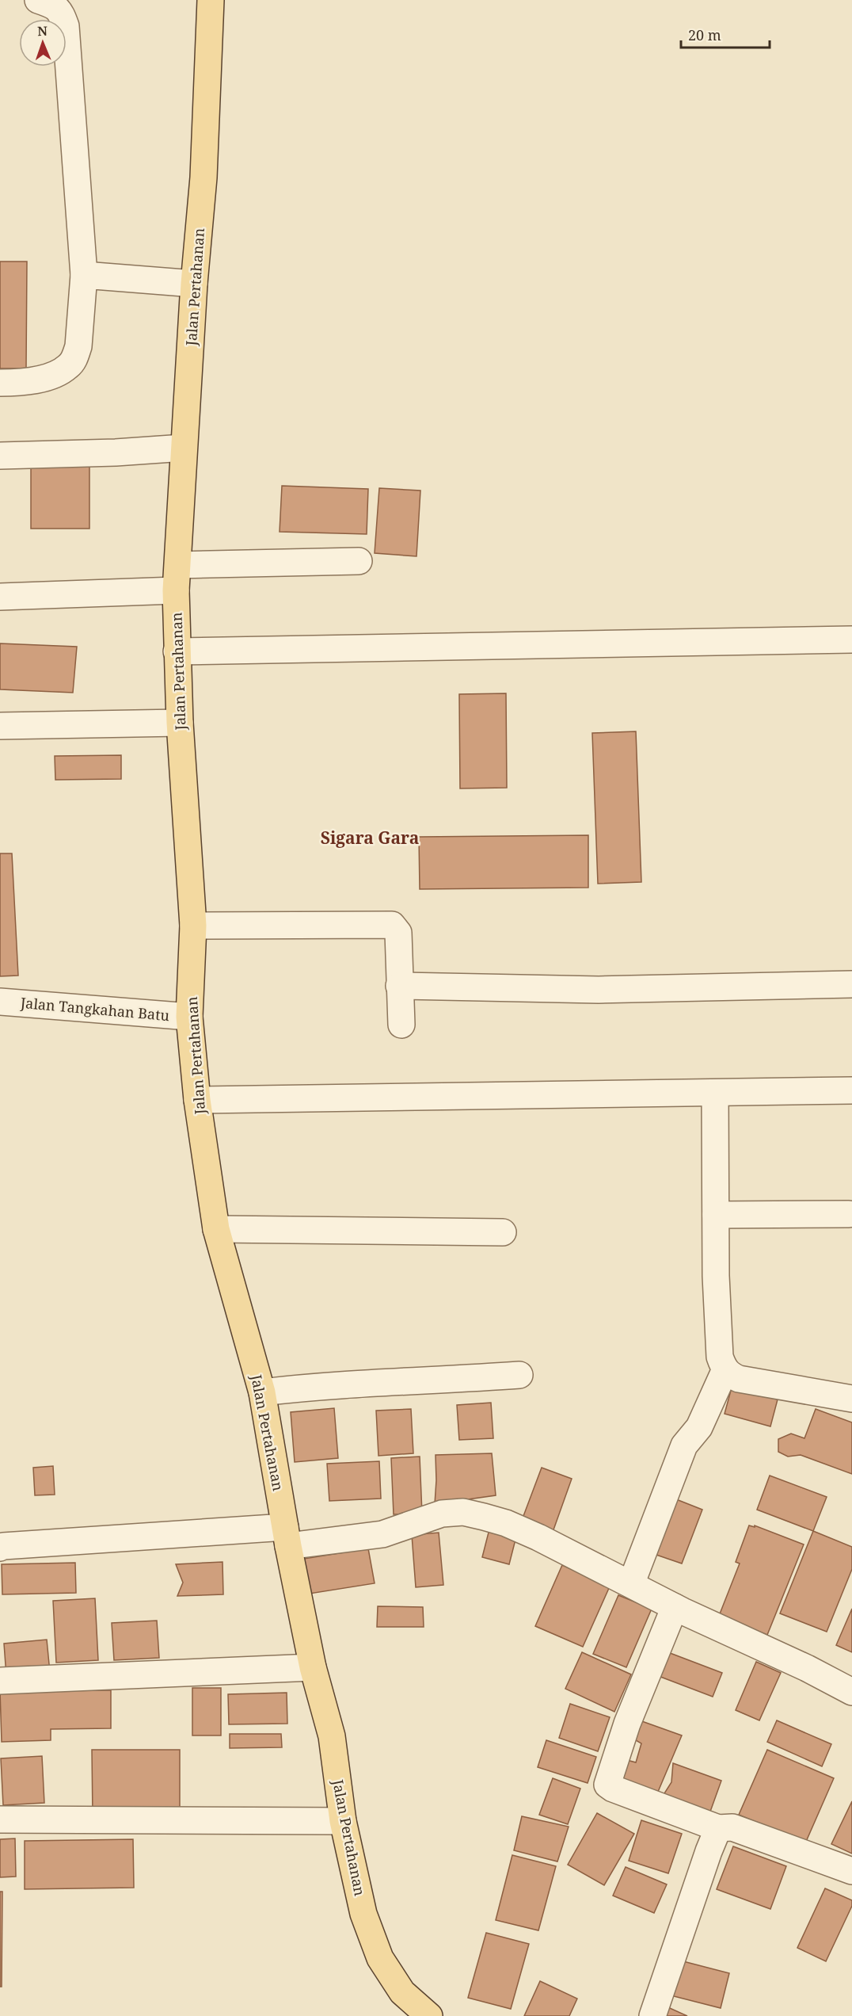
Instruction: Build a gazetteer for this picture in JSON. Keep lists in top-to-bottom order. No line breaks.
{"streets":{"main road":["Jalan Pertahanan"],"street":["Jalan Tangkahan Batu"]},"crossings":[["Jalan Pertahanan","Jalan Tangkahan Batu"]],"districts":["Sigara Gara"],"scale_bar":"20 m","north":"top"}
